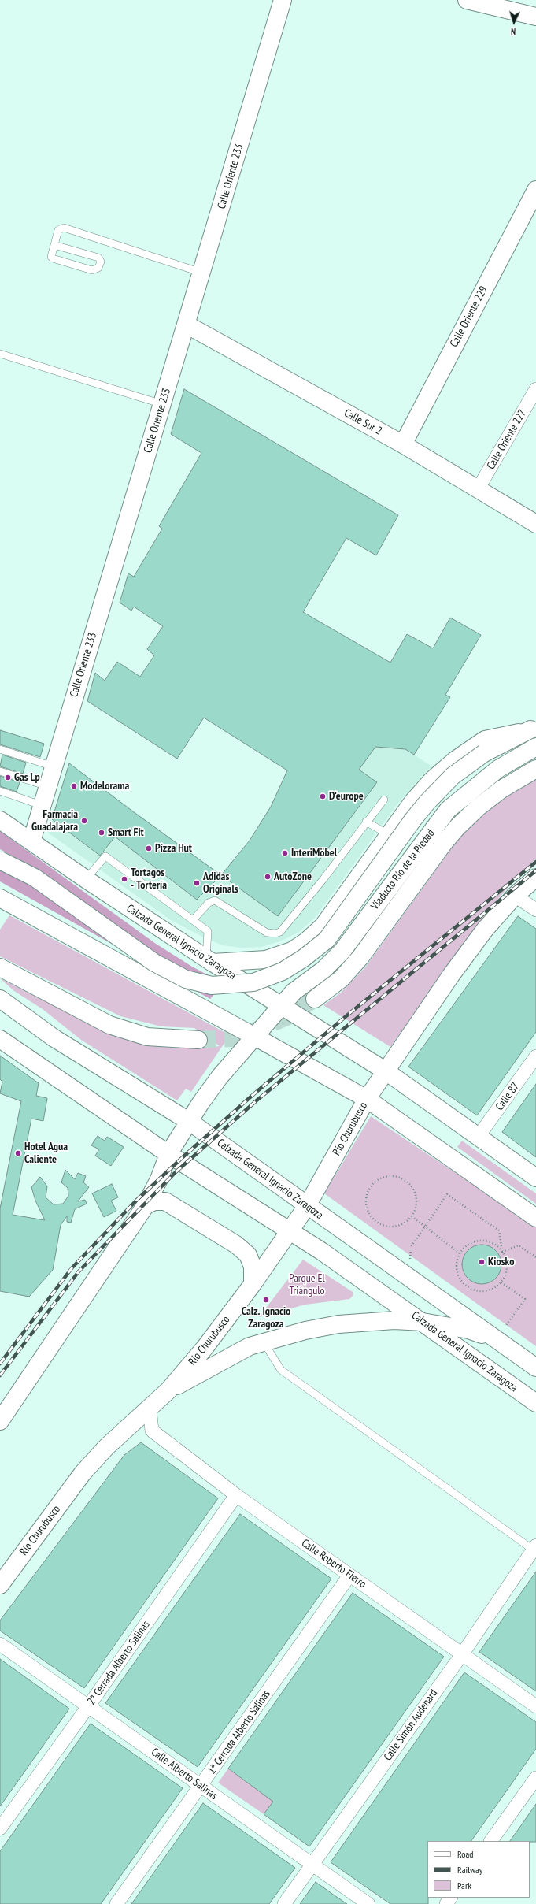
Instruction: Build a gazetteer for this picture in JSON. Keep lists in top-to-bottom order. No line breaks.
{"streets":{"main road":["Calle Oriente 233","Calle Oriente 229","Calle Sur 2","Viaducto Río de la Piedad","Calzada General Ignacio Zaragoza","Río Churubusco"],"street":["Calle Oriente 227","Calle 87","Calle Roberto Fierro","2ª Cerrada Alberto Salinas","Calle Simón Audenard","1ª Cerrada Alberto Salinas","Calle Alberto Salinas"]},"crossings":[["Calle Oriente 233","Calle Sur 2"],["Calle Oriente 233","Calzada General Ignacio Zaragoza"],["Calle Oriente 229","Calle Sur 2"],["Calle Sur 2","Calle Oriente 227"],["Viaducto Río de la Piedad","Calzada General Ignacio Zaragoza"],["Calzada General Ignacio Zaragoza","Calle 87"],["Calzada General Ignacio Zaragoza","Río Churubusco"],["Río Churubusco","Calle Roberto Fierro"],["Calle Roberto Fierro","2ª Cerrada Alberto Salinas"],["Calle Roberto Fierro","Calle Simón Audenard"],["Calle Roberto Fierro","1ª Cerrada Alberto Salinas"],["2ª Cerrada Alberto Salinas","Calle Alberto Salinas"],["Calle Simón Audenard","Calle Alberto Salinas"],["1ª Cerrada Alberto Salinas","Calle Alberto Salinas"]],"parks":["Parque El Triángulo"],"places":["Gas Lp","Modelorama","D'europe","Farmacia Guadalajara","Smart Fit","Pizza Hut","InteriMöbel","AutoZone","Tortagos - Tortería","Adidas Originals","Hotel Agua Caliente","Kiosko","Calz. Ignacio Zaragoza"],"legend":["Road","Railway","Park"],"north":"bottom"}
